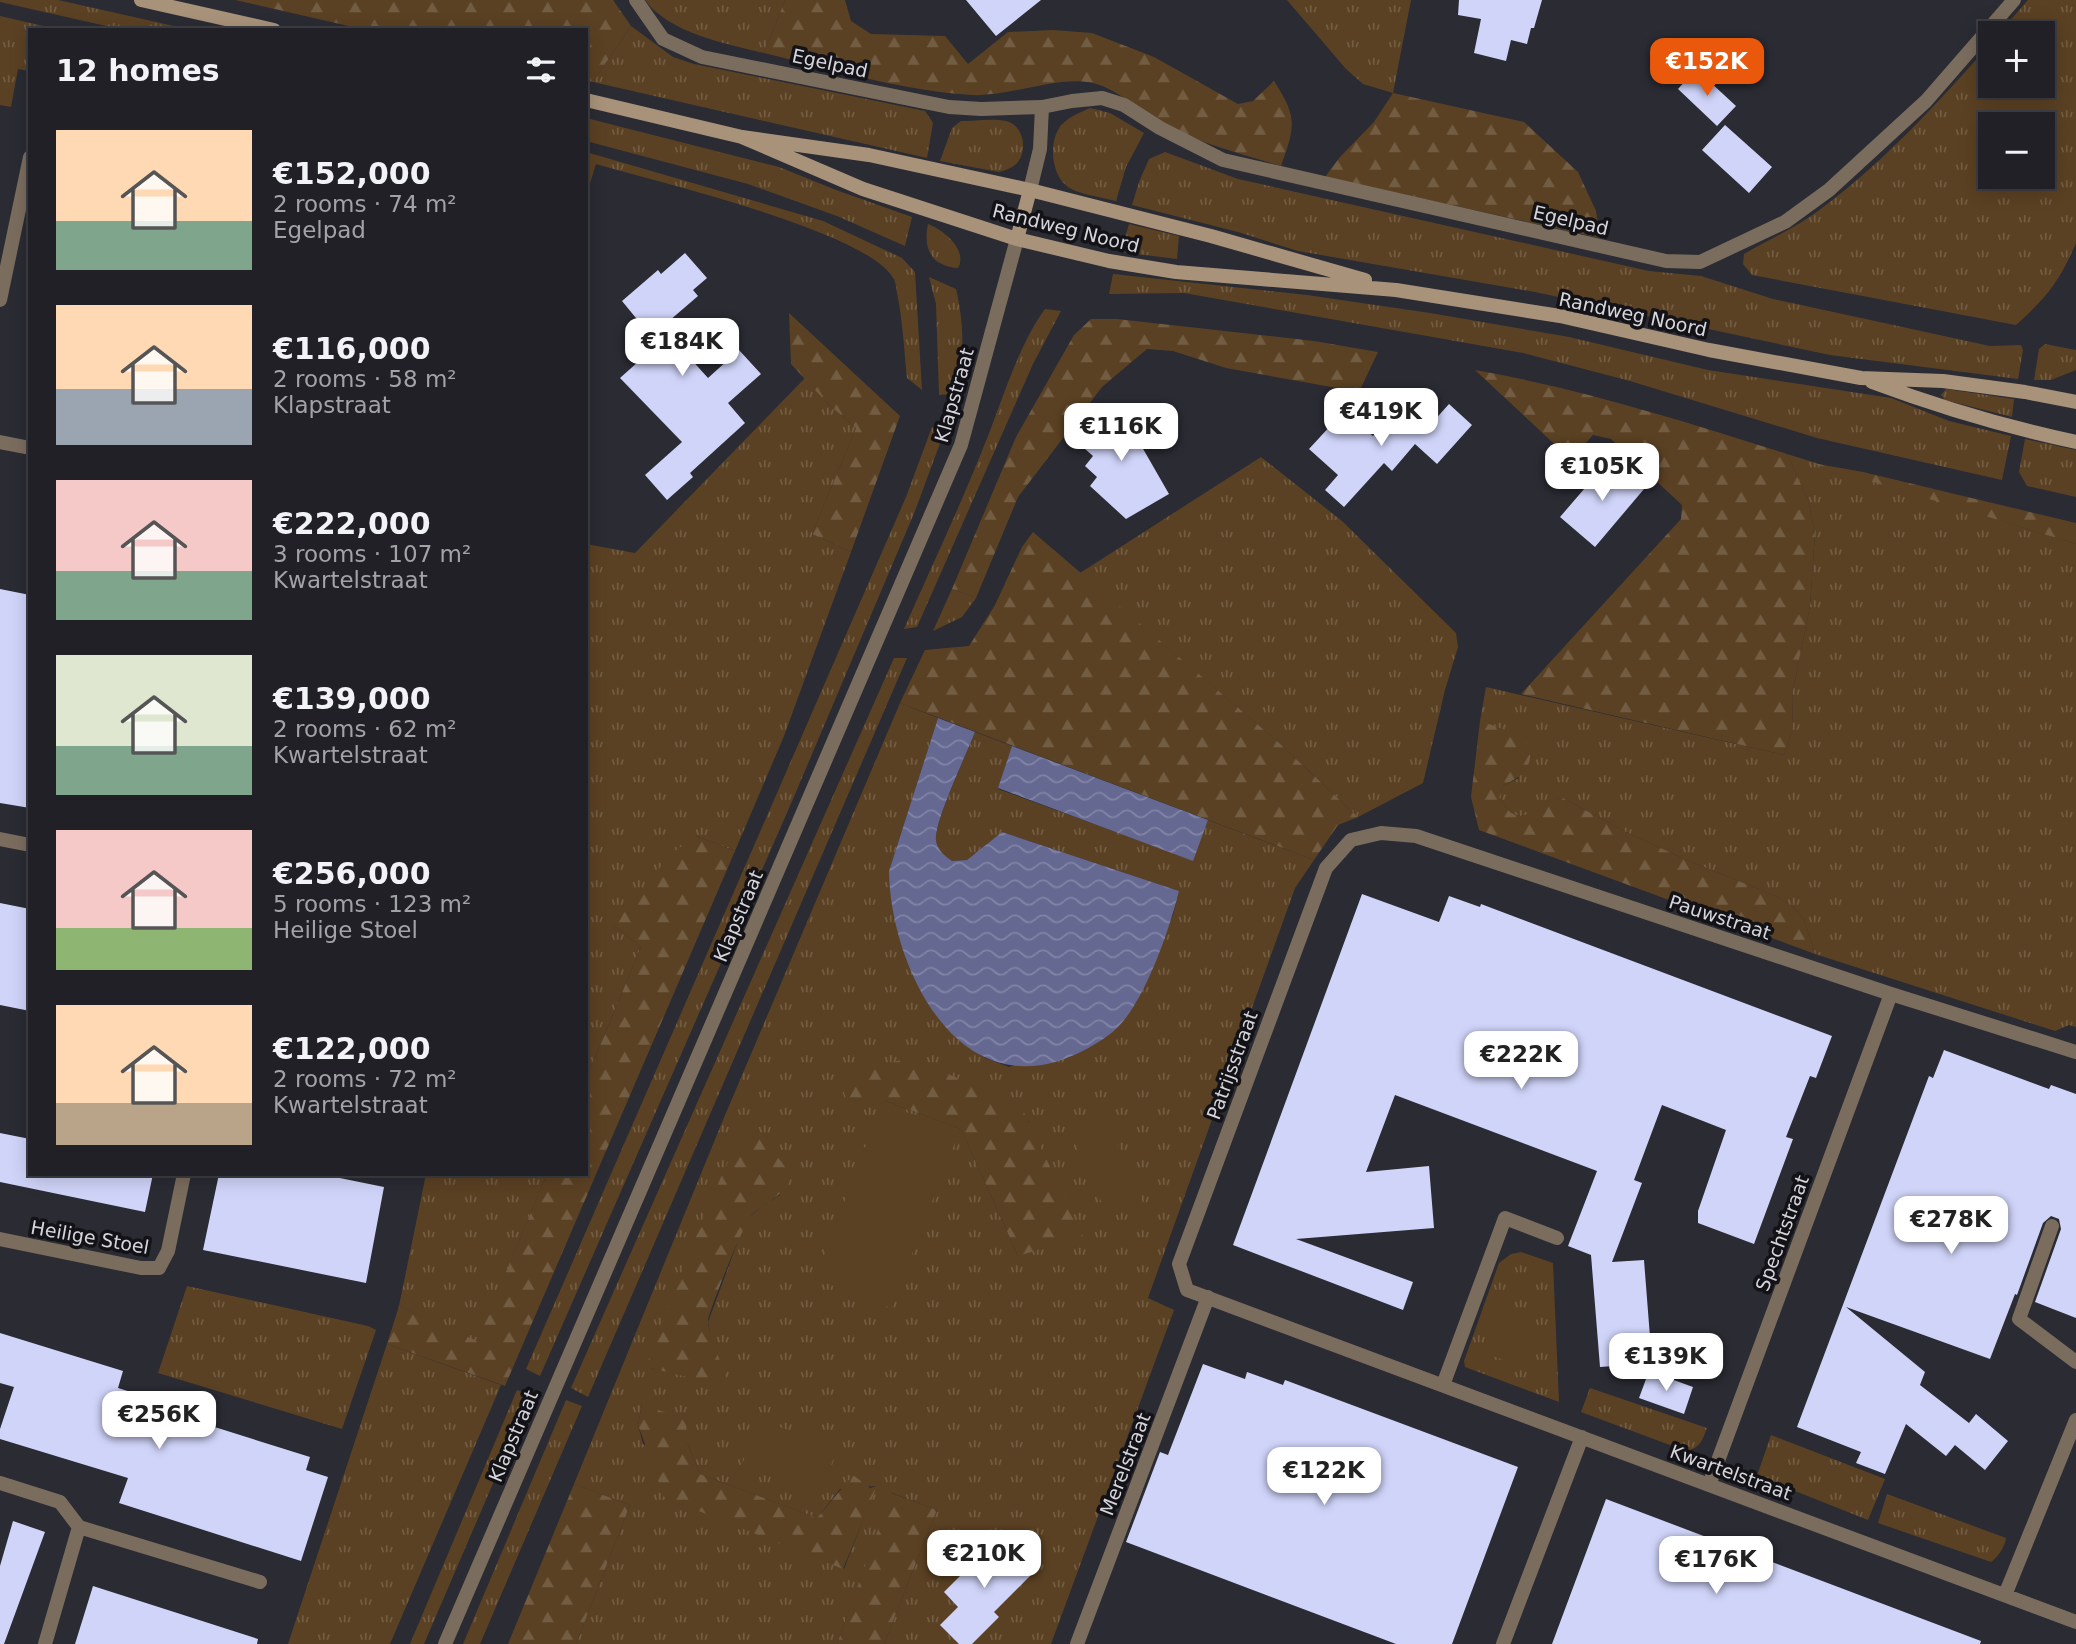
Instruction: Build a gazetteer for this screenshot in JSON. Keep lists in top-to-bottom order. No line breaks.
{"streets":{"main road":["Randweg Noord","Klapstraat"],"street":["Egelpad","Pauwstraat","Patrijsstraat","Spechtstraat","Heilige Stoel","Merelstraat","Kwartelstraat"]},"crossings":[["Randweg Noord","Klapstraat"],["Pauwstraat","Patrijsstraat"],["Pauwstraat","Spechtstraat"],["Patrijsstraat","Merelstraat"],["Patrijsstraat","Kwartelstraat"],["Spechtstraat","Kwartelstraat"],["Merelstraat","Kwartelstraat"]],"page":{"map_buttons":["+","−"],"heading":"12 homes","price":["€152K","€184K","€419K","€116K","€105K","€222K","€278K","€139K","€256K","€122K","€210K","€176K"],"list":[{"name":"€152,000","note":"2 rooms · 74 m² · Egelpad"},{"name":"€116,000","note":"2 rooms · 58 m² · Klapstraat"},{"name":"€222,000","note":"3 rooms · 107 m² · Kwartelstraat"},{"name":"€139,000","note":"2 rooms · 62 m² · Kwartelstraat"},{"name":"€256,000","note":"5 rooms · 123 m² · Heilige Stoel"},{"name":"€122,000","note":"2 rooms · 72 m² · Kwartelstraat"}]}}
